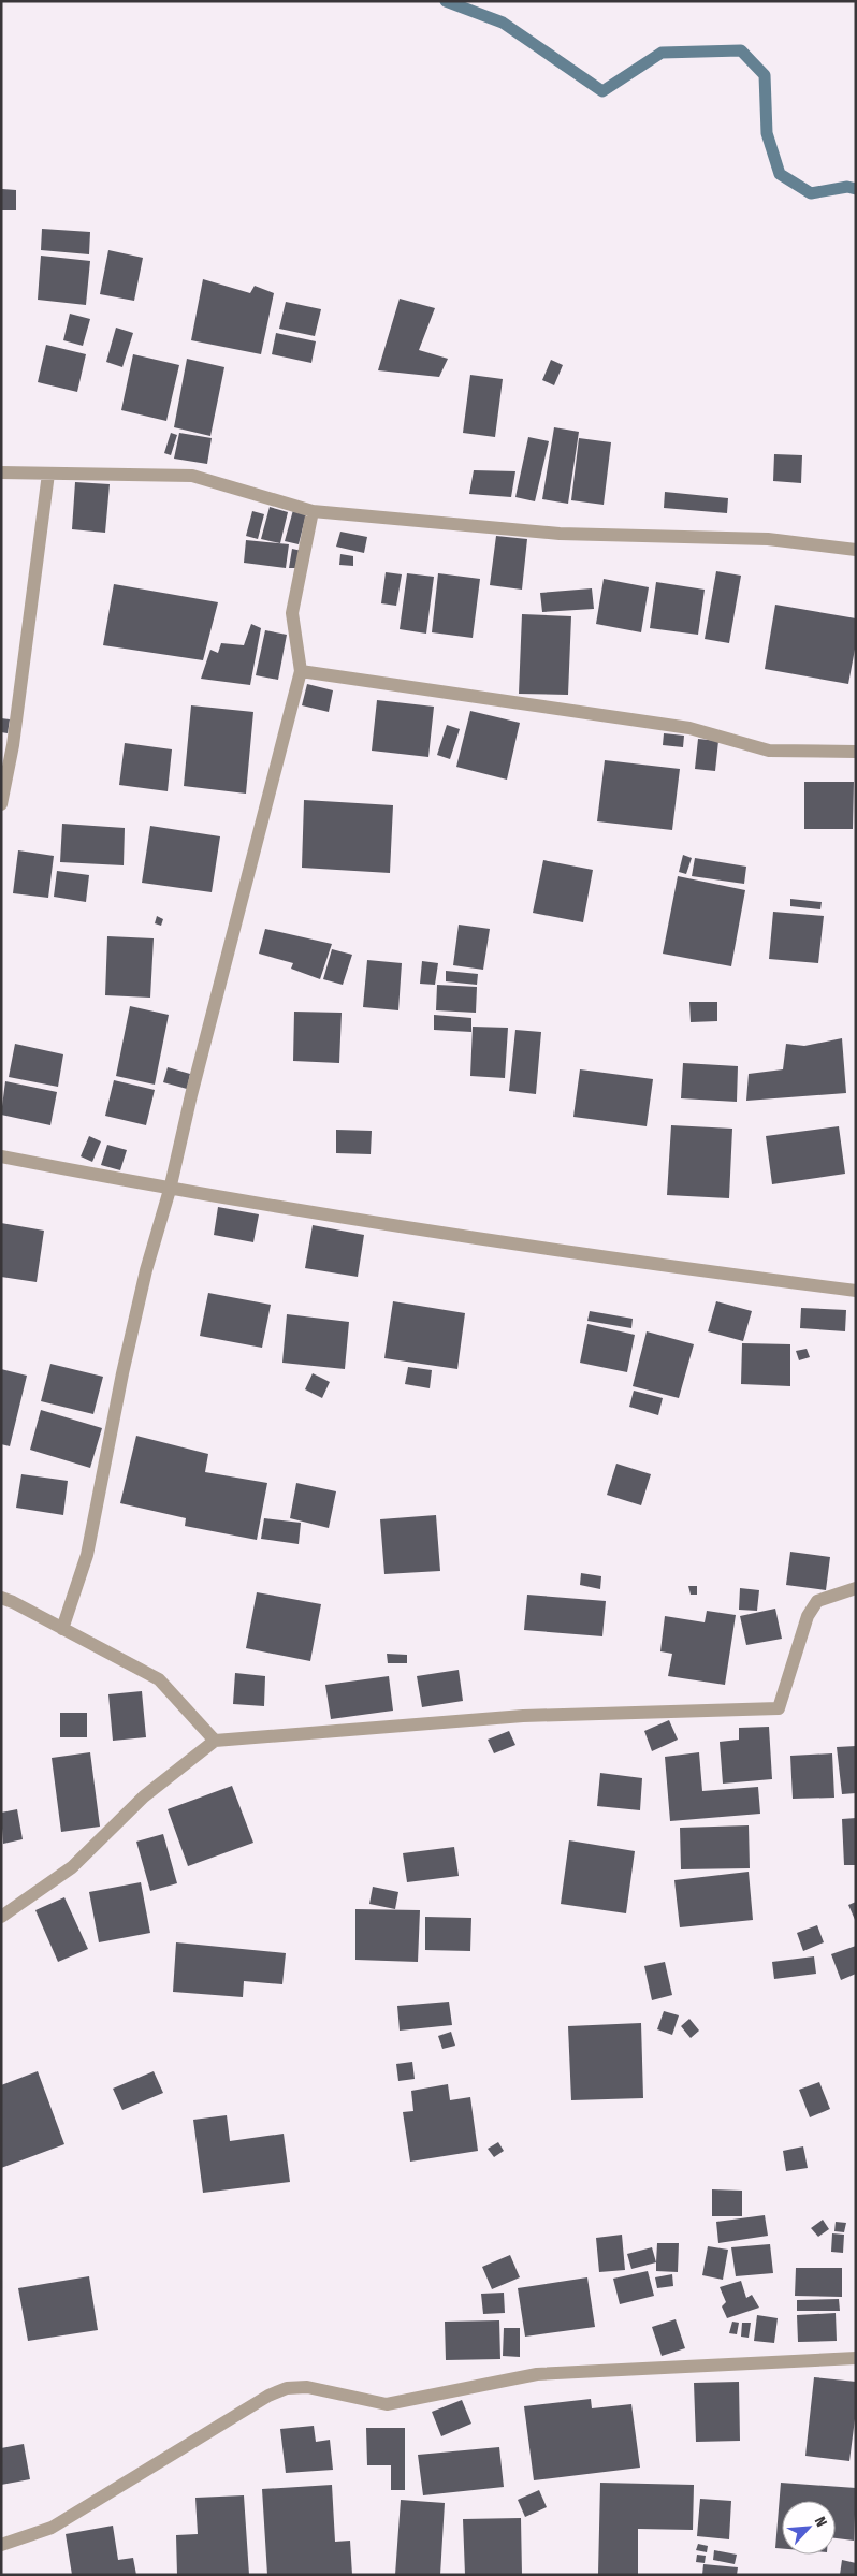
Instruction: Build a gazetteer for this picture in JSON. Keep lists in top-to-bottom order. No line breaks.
{"north":"top right"}
